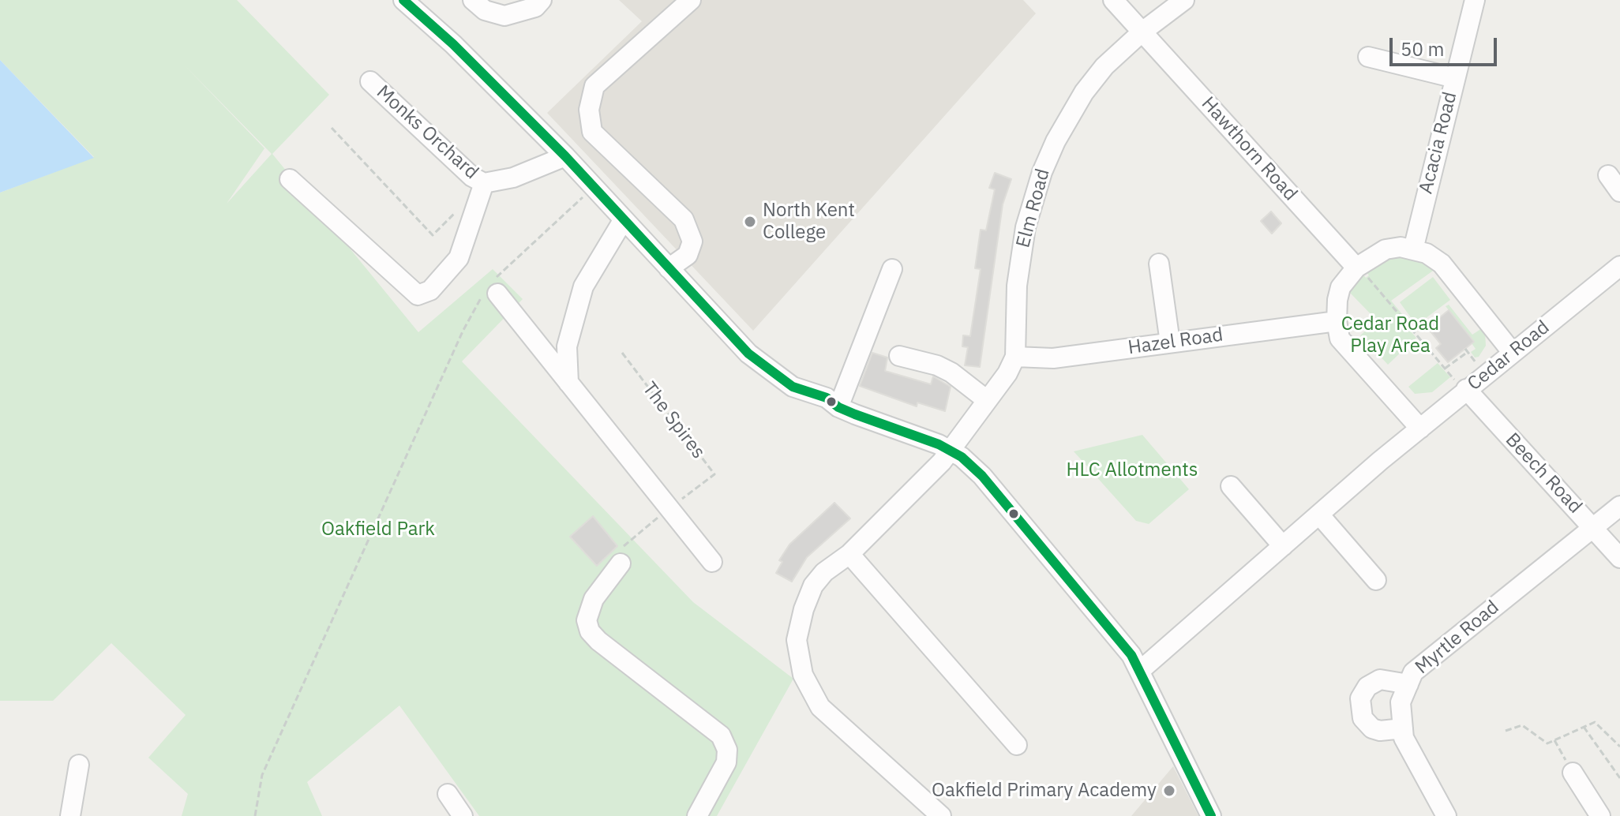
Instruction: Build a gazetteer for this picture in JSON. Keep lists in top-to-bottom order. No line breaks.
{"streets":{"street":["Monks Orchard","Acacia Road","Hawthorn Road","Elm Road","Hazel Road","Cedar Road","Beech Road","Myrtle Road"],"path":["The Spires"]},"crossings":[["Hawthorn Road","Elm Road"],["Elm Road","Hazel Road"],["Cedar Road","Beech Road"],["Beech Road","Myrtle Road"]],"parks":["Cedar Road Play Area","HLC Allotments","Oakfield Park"],"places":["North Kent College","Oakfield Primary Academy"],"scale_bar":"50 m"}
